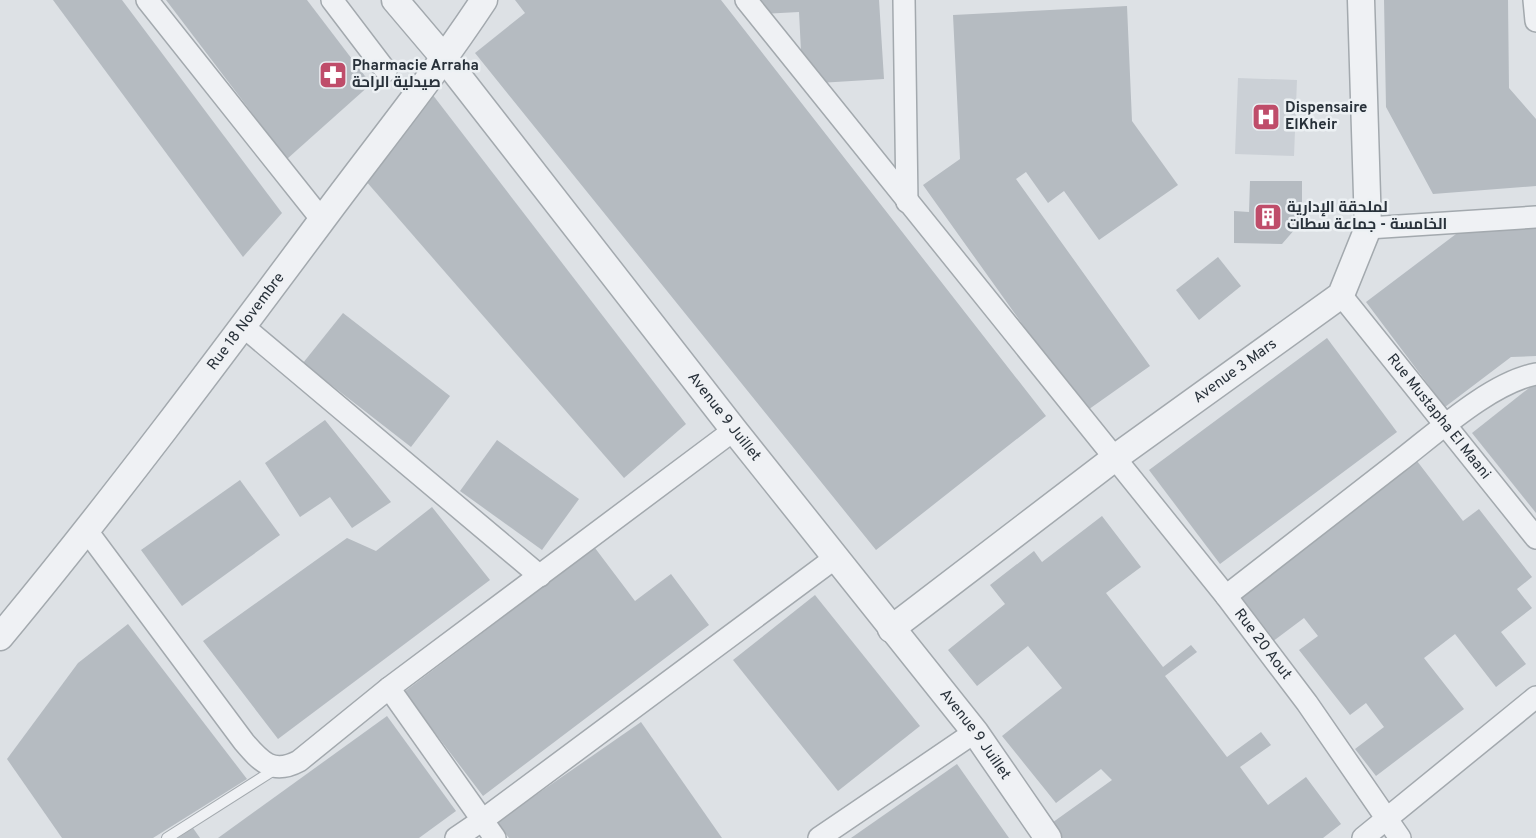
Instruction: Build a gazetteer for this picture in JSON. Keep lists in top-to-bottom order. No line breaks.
{"streets":{"street":["Rue 18 Novembre","Avenue 3 Mars","Avenue 9 Juillet","Rue Mustapha El Maani","Rue 20 Aout"]},"crossings":[["Rue 18 Novembre","Avenue 9 Juillet"],["Avenue 3 Mars","Avenue 9 Juillet"],["Avenue 3 Mars","Rue Mustapha El Maani"],["Avenue 3 Mars","Rue 20 Aout"]],"places":{"pharmacy":["Pharmacie Arraha صيدلية الراحة"],"hospital":["Dispensaire ElKheir"],"building":["لملحقة الإدارية الخامسة - جماعة سطات"]}}
